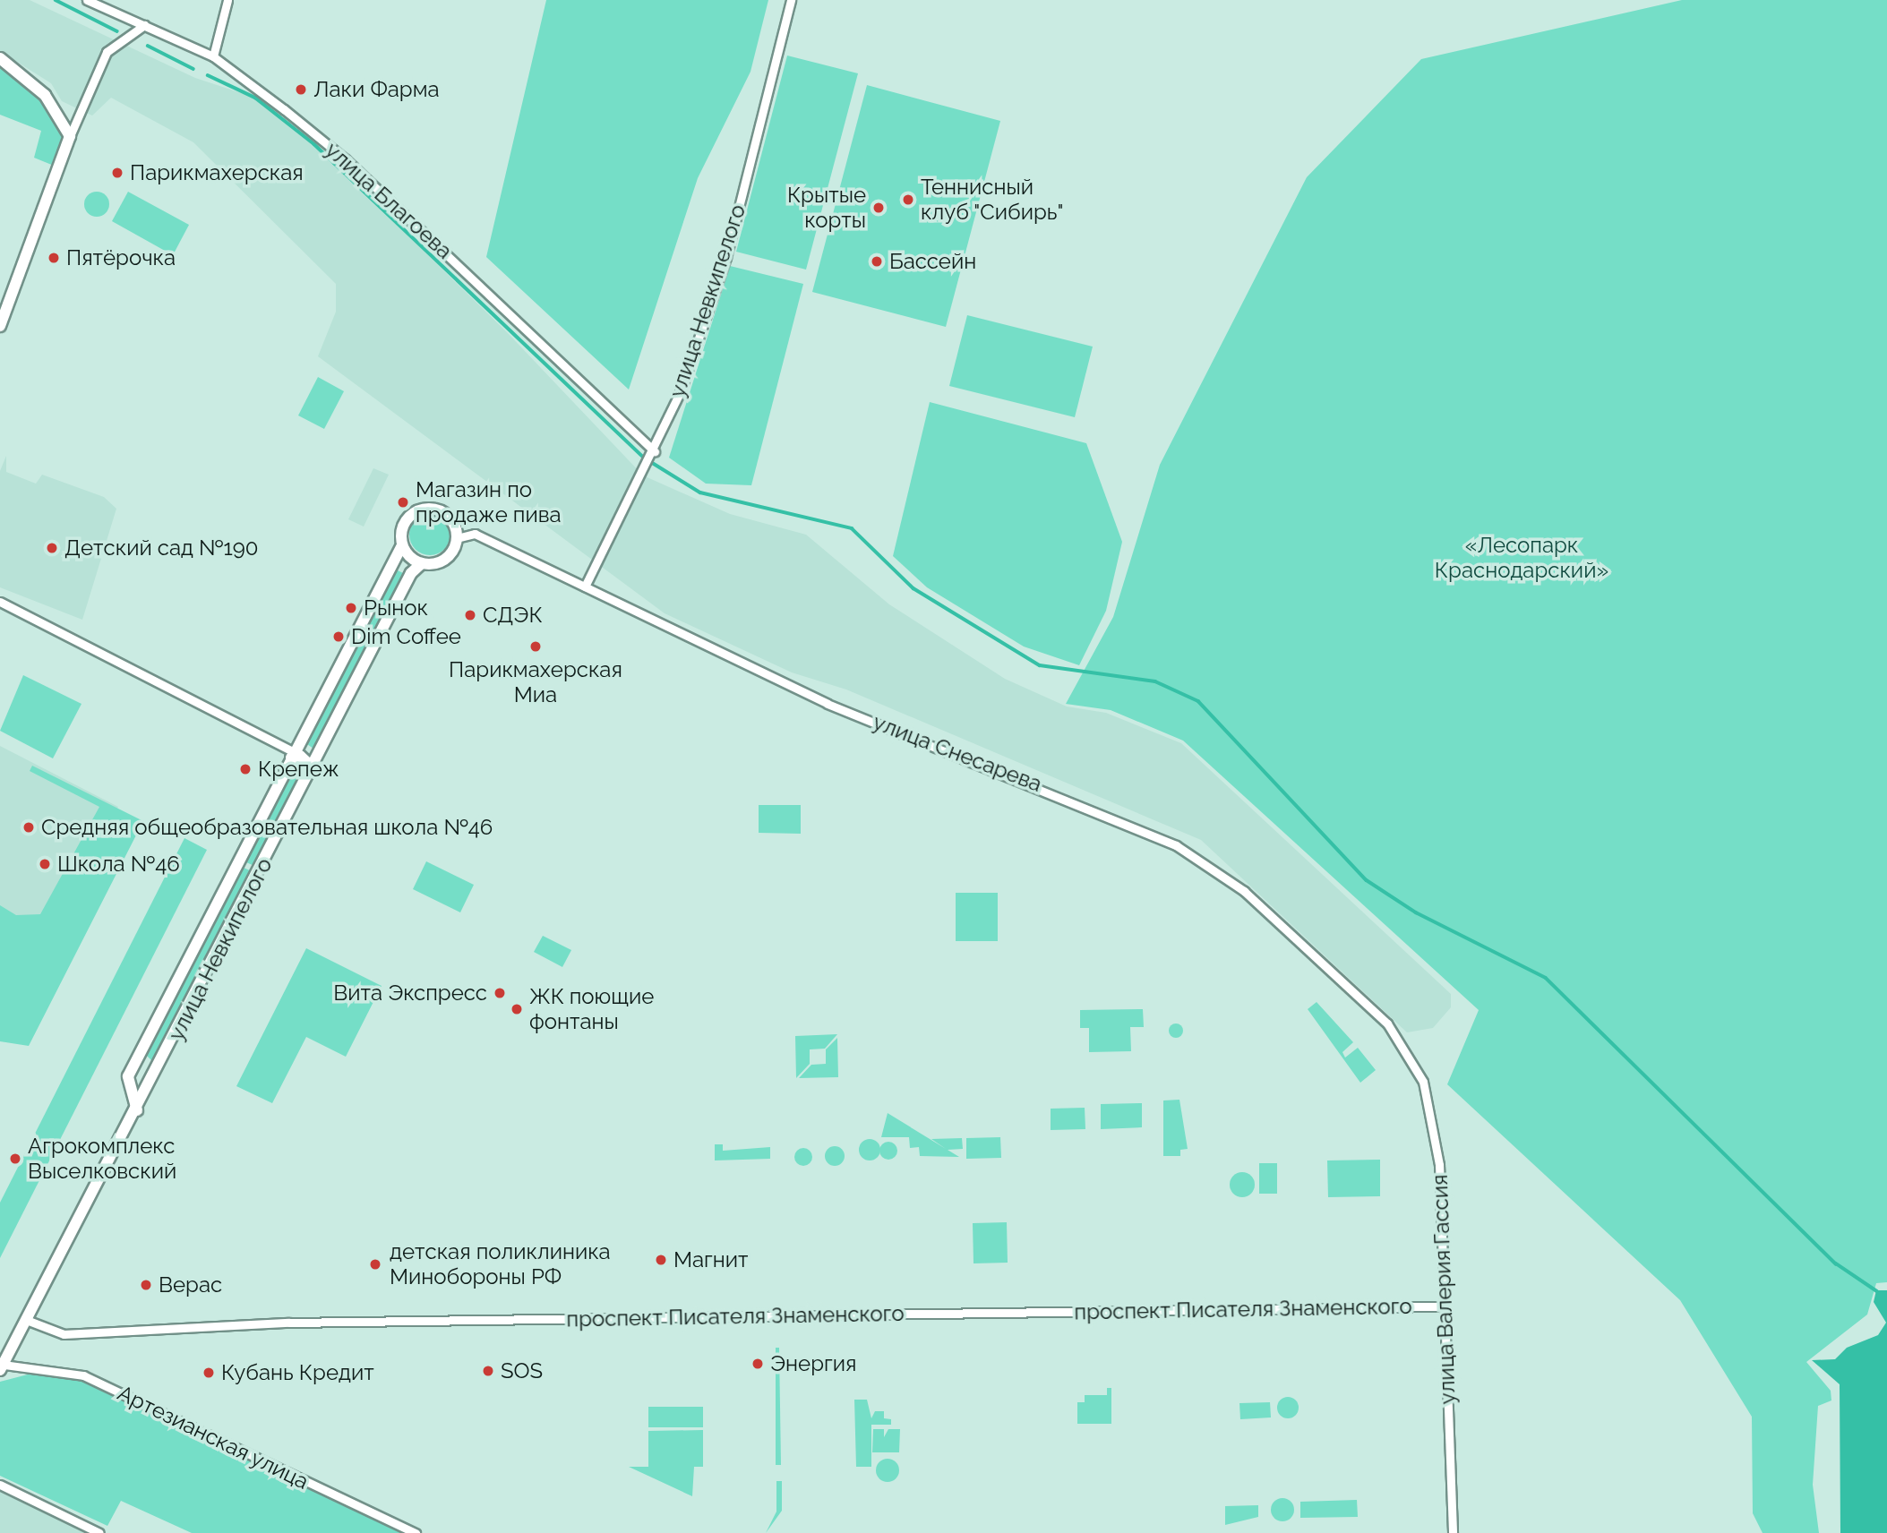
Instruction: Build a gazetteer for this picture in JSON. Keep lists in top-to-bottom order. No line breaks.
{"streets":{"street":["улица Благоева","улица Невкипелого","улица Снесарева","улица Валерия Гассия","проспект Писателя Знаменского","Артезианская улица"]},"crossings":[["улица Благоева","улица Невкипелого"],["улица Невкипелого","улица Снесарева"],["улица Невкипелого","проспект Писателя Знаменского"],["улица Невкипелого","Артезианская улица"],["улица Снесарева","улица Валерия Гассия"],["улица Валерия Гассия","проспект Писателя Знаменского"]],"parks":["«Лесопарк Краснодарский»"],"places":["Лаки Фарма","Парикмахерская","Теннисный клуб \"Сибирь\"","Крытые корты","Пятёрочка","Бассейн","Магазин по продаже пива","Детский сад №190","Рынок","СДЭК","Dim Coffee","Парикмахерская Миа","Крепеж","Средняя общеобразовательная школа №46","Школа №46","Вита Экспресс","ЖК поющие фонтаны","Агрокомплекс Выселковский","Магнит","детская поликлиника Минобороны РФ","Верас","Энергия","SOS","Кубань Кредит"]}
